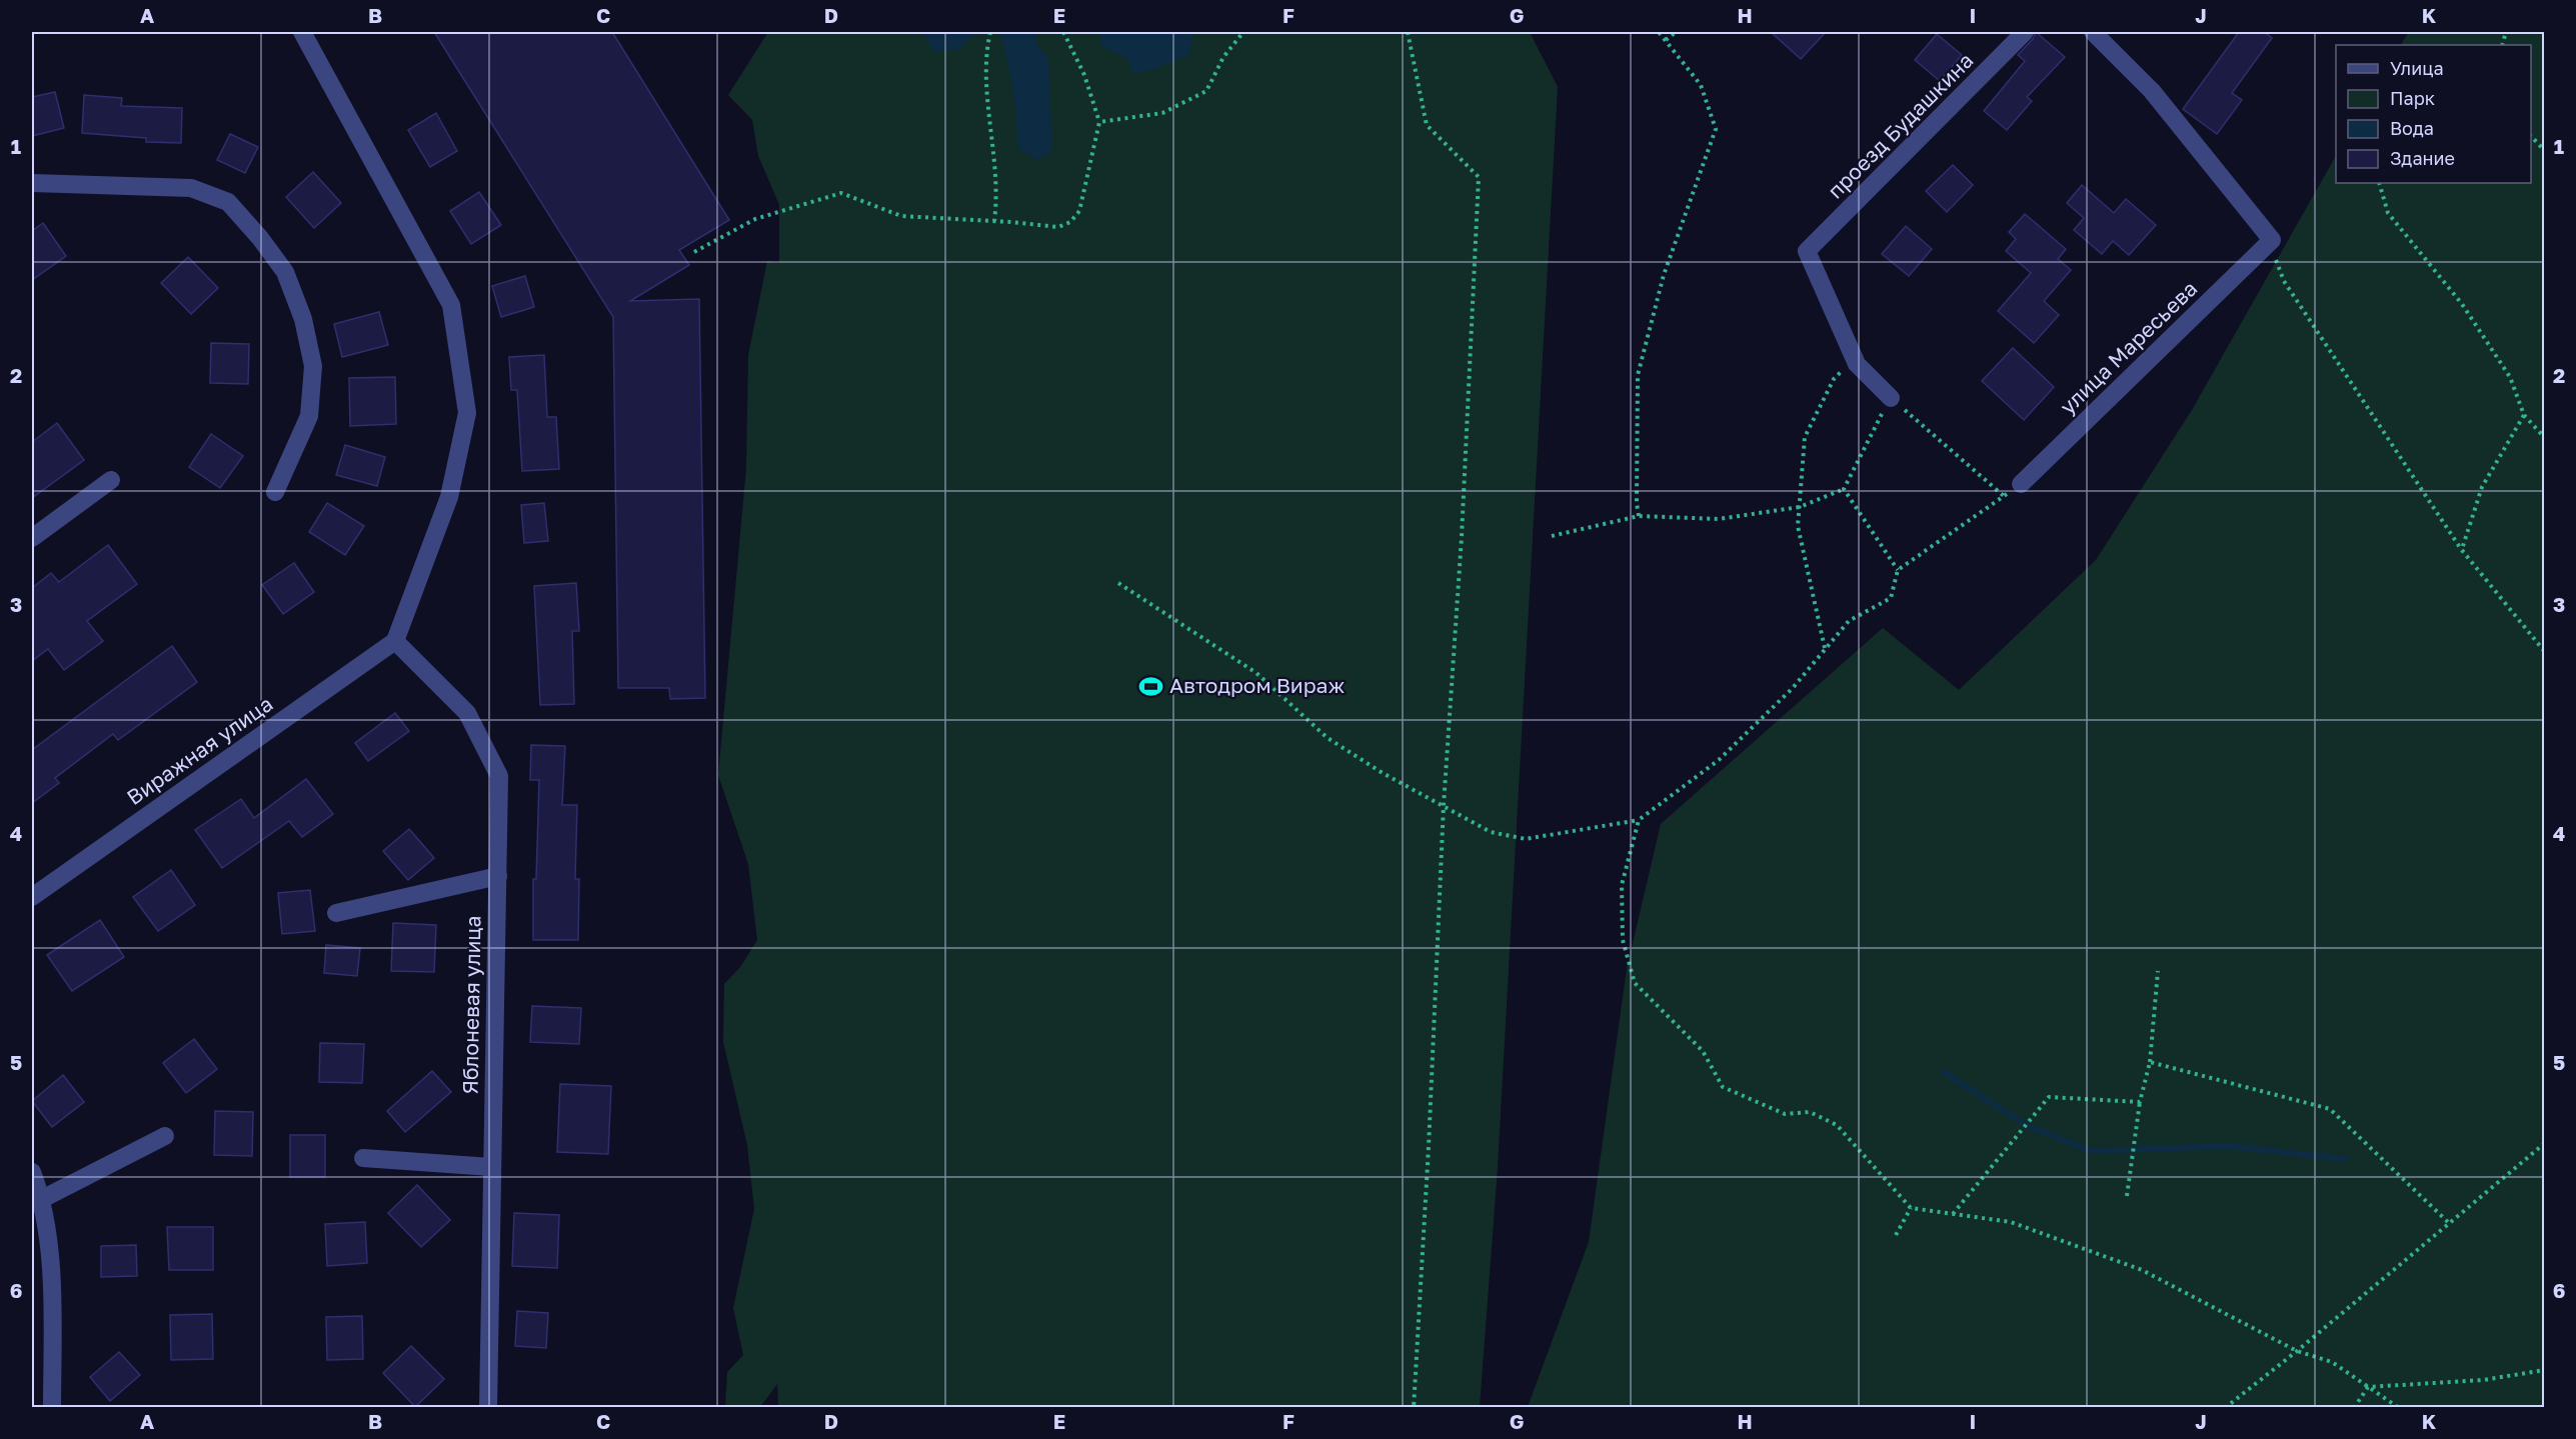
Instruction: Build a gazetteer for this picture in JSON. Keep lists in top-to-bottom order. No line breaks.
{"streets":{"street":["проезд Будашкина","улица Маресьева","Виражная улица","Яблоневая улица"]},"crossings":[["Виражная улица","Яблоневая улица"]],"places":{"sports":["Автодром Вираж"]},"legend":["Улица","Парк","Вода","Здание"],"grid":{"columns":["A","B","C","D","E","F","G","H","I","J","K"],"rows":["1","2","3","4","5","6"]}}
